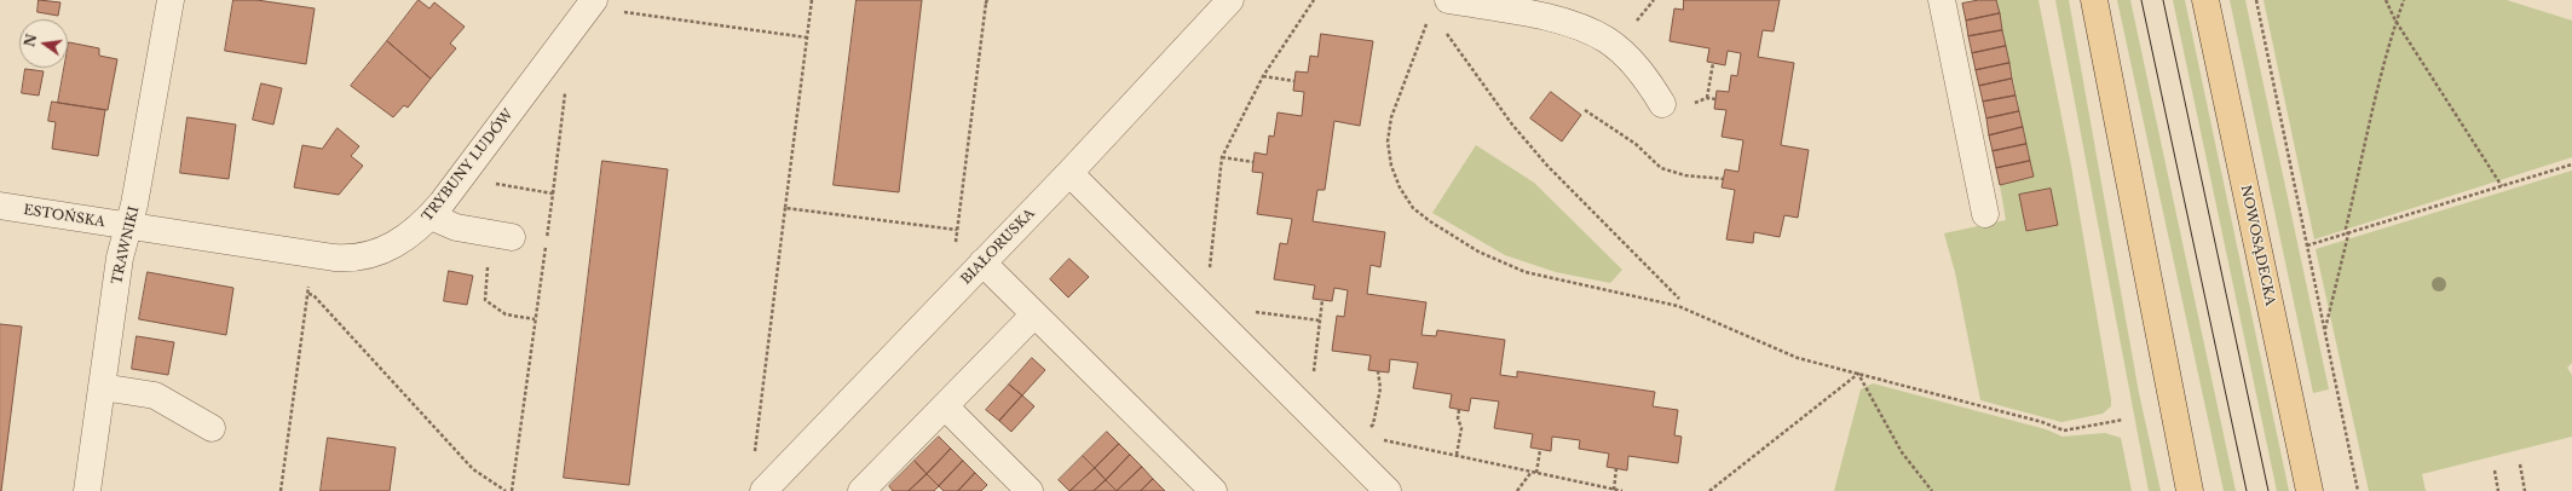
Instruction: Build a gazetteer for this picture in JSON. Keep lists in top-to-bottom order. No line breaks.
{"streets":{"main road":["NOWOSĄDECKA"],"street":["TRYBUNY LUDÓW","ESTOŃSKA","TRAWNIKI","BIAŁORUSKA"]},"crossings":[["TRYBUNY LUDÓW","ESTOŃSKA"],["ESTOŃSKA","TRAWNIKI"]],"north":"left"}
